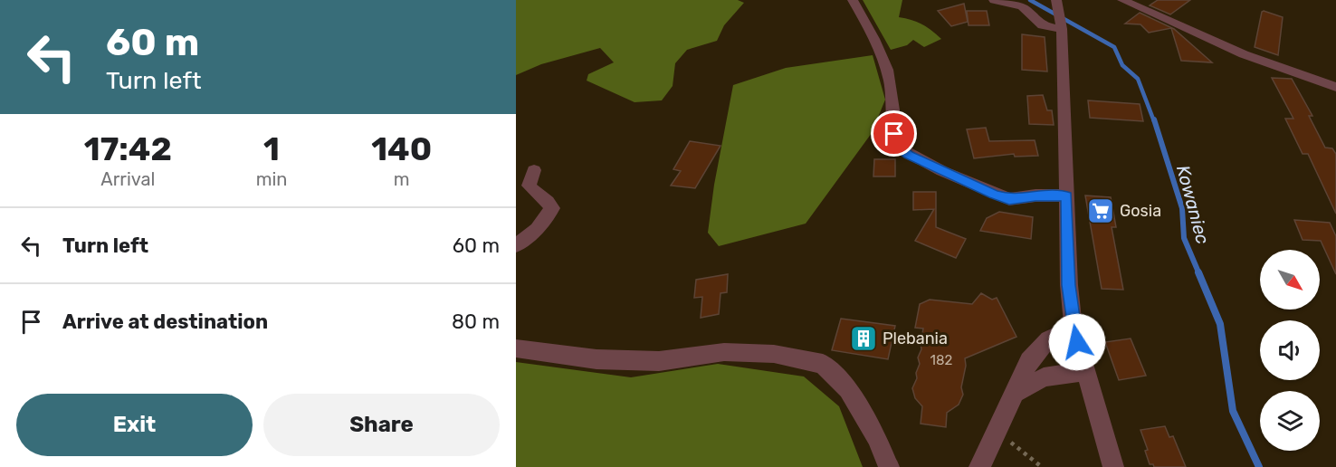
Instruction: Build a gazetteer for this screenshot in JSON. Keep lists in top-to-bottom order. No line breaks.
{"water":["Kowaniec"],"places":{"supermarket":["Gosia"],"building":["Plebania"]},"house_numbers":["182"],"north":"bottom right","page":{"turn":["60 m","Turn left"],"eta":["17:42","Arrival","1","min","140","m"],"list":[{"name":"Turn left","value":"60 m"},{"name":"Arrive at destination","value":"80 m"}],"buttons":["Exit","Share"]}}
